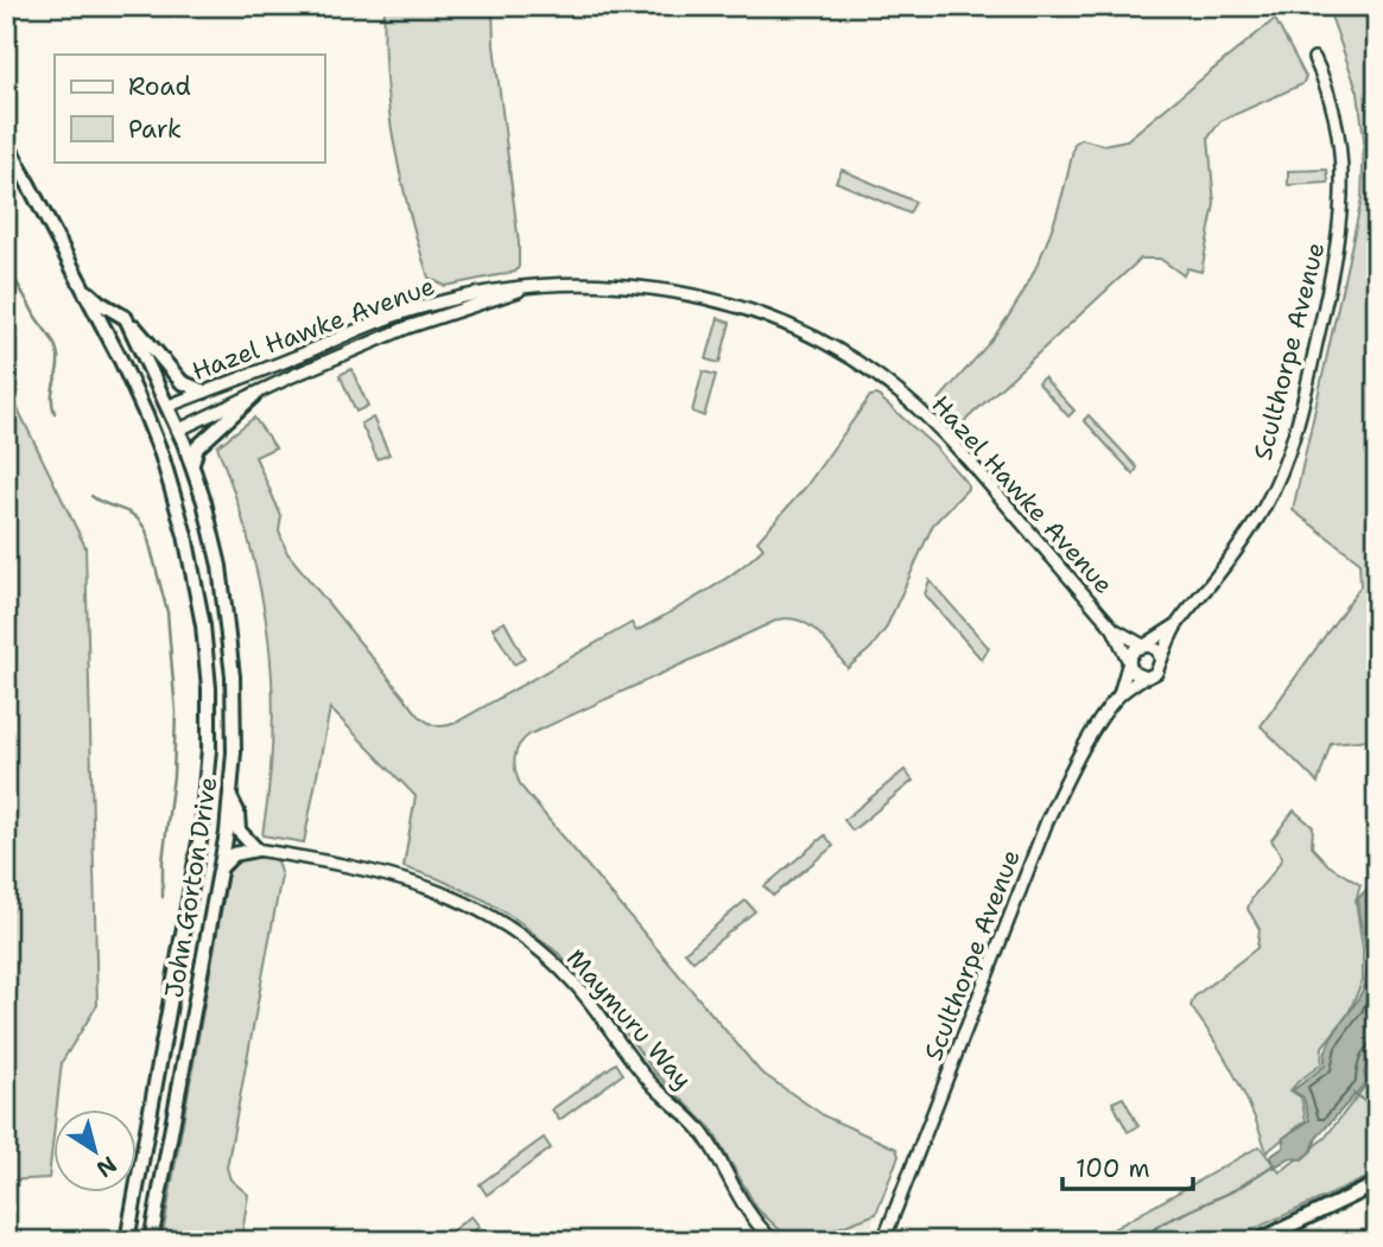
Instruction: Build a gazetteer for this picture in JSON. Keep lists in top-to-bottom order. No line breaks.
{"streets":{"main road":["John Gorton Drive"],"street":["Hazel Hawke Avenue","Sculthorpe Avenue","Maymuru Way"]},"crossings":[["Hazel Hawke Avenue","Sculthorpe Avenue"],["Hazel Hawke Avenue","John Gorton Drive"]],"legend":["Road","Park"],"scale_bar":"100 m","north":"bottom right"}
